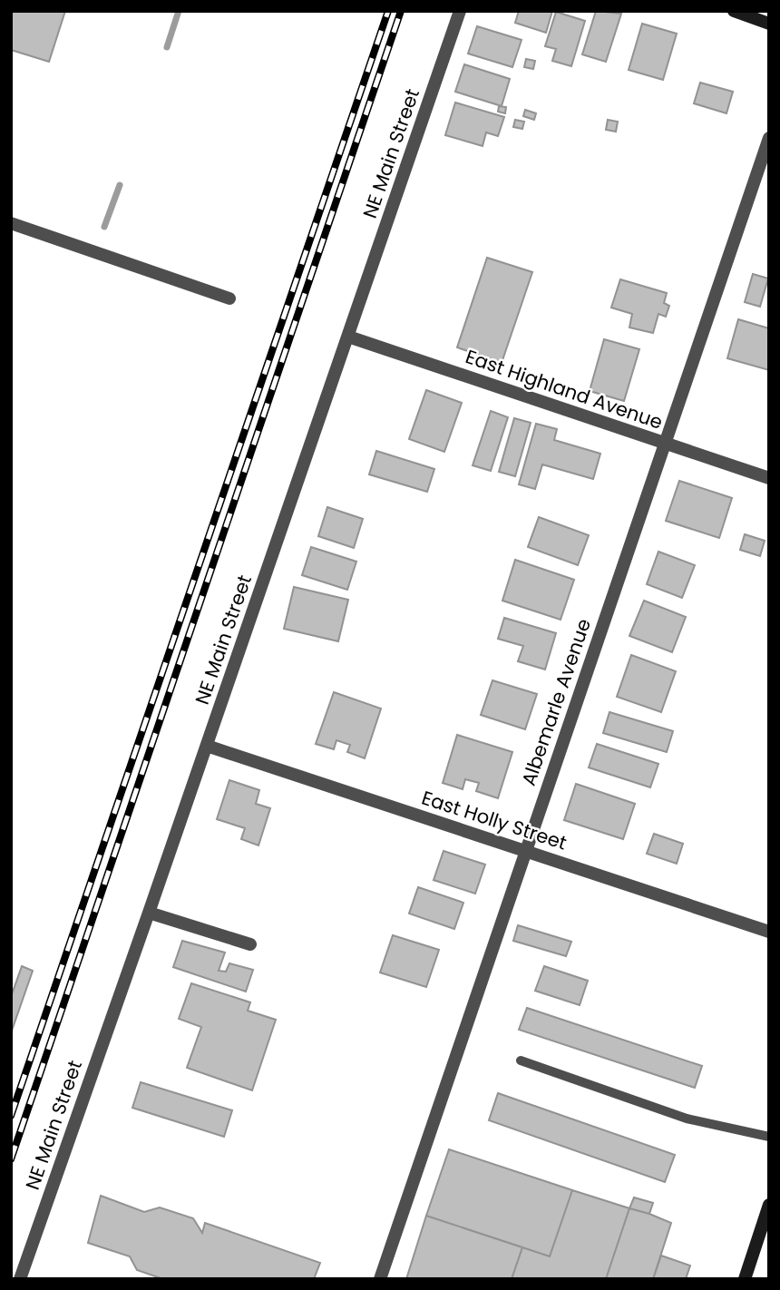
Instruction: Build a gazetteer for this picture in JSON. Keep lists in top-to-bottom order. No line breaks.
{"streets":{"street":["NE Main Street","East Highland Avenue","Albemarle Avenue","East Holly Street"]},"crossings":[["NE Main Street","East Highland Avenue"],["NE Main Street","East Holly Street"],["East Highland Avenue","Albemarle Avenue"],["Albemarle Avenue","East Holly Street"]]}
